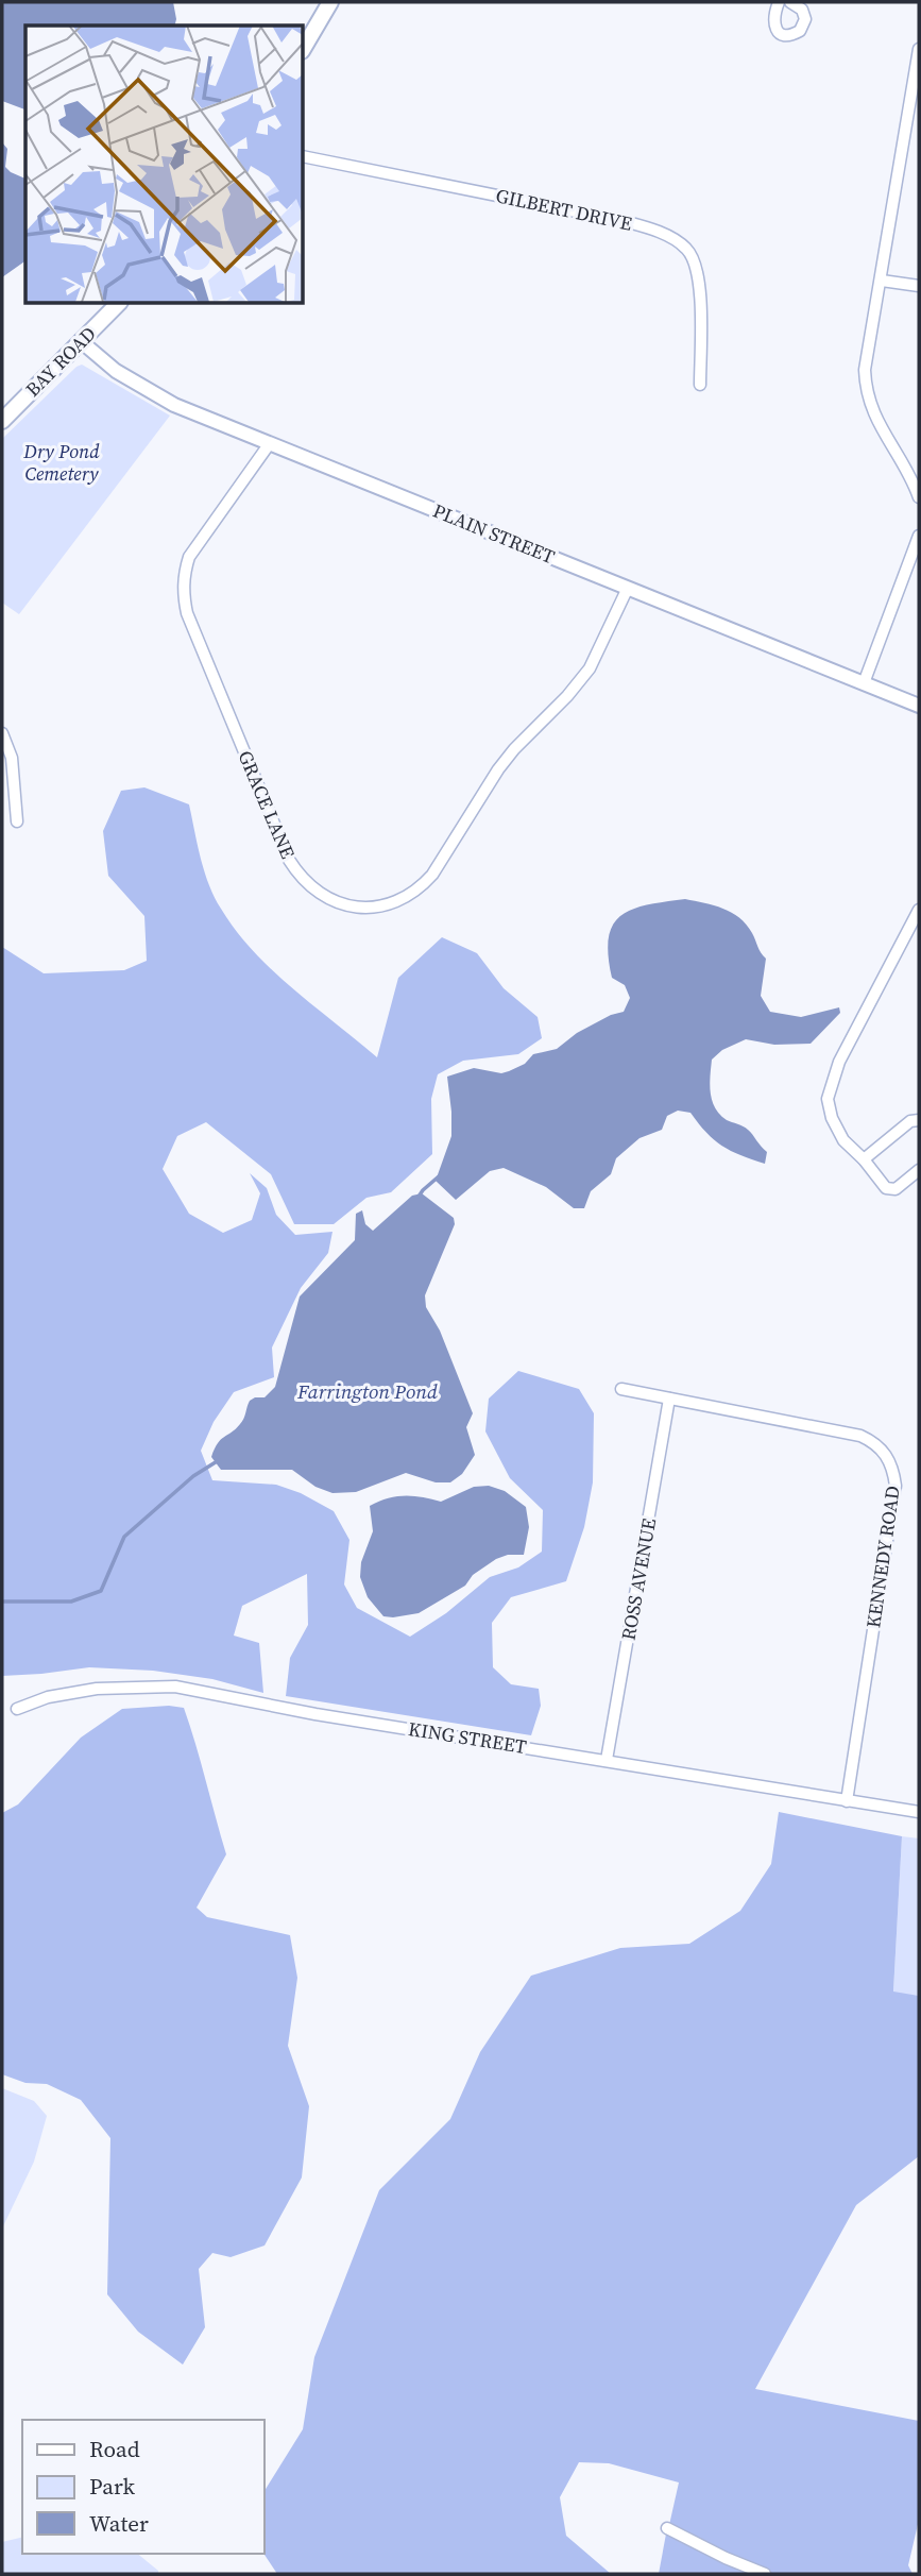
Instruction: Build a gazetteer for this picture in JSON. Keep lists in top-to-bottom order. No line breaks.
{"streets":{"main road":["BAY ROAD"],"street":["GILBERT DRIVE","PLAIN STREET","GRACE LANE","KENNEDY ROAD","ROSS AVENUE","KING STREET"]},"crossings":[["BAY ROAD","PLAIN STREET"],["PLAIN STREET","GRACE LANE"],["KENNEDY ROAD","ROSS AVENUE"],["KENNEDY ROAD","KING STREET"],["ROSS AVENUE","KING STREET"]],"water":["Farrington Pond"],"parks":["Dry Pond Cemetery"],"legend":["Road","Park","Water"]}
